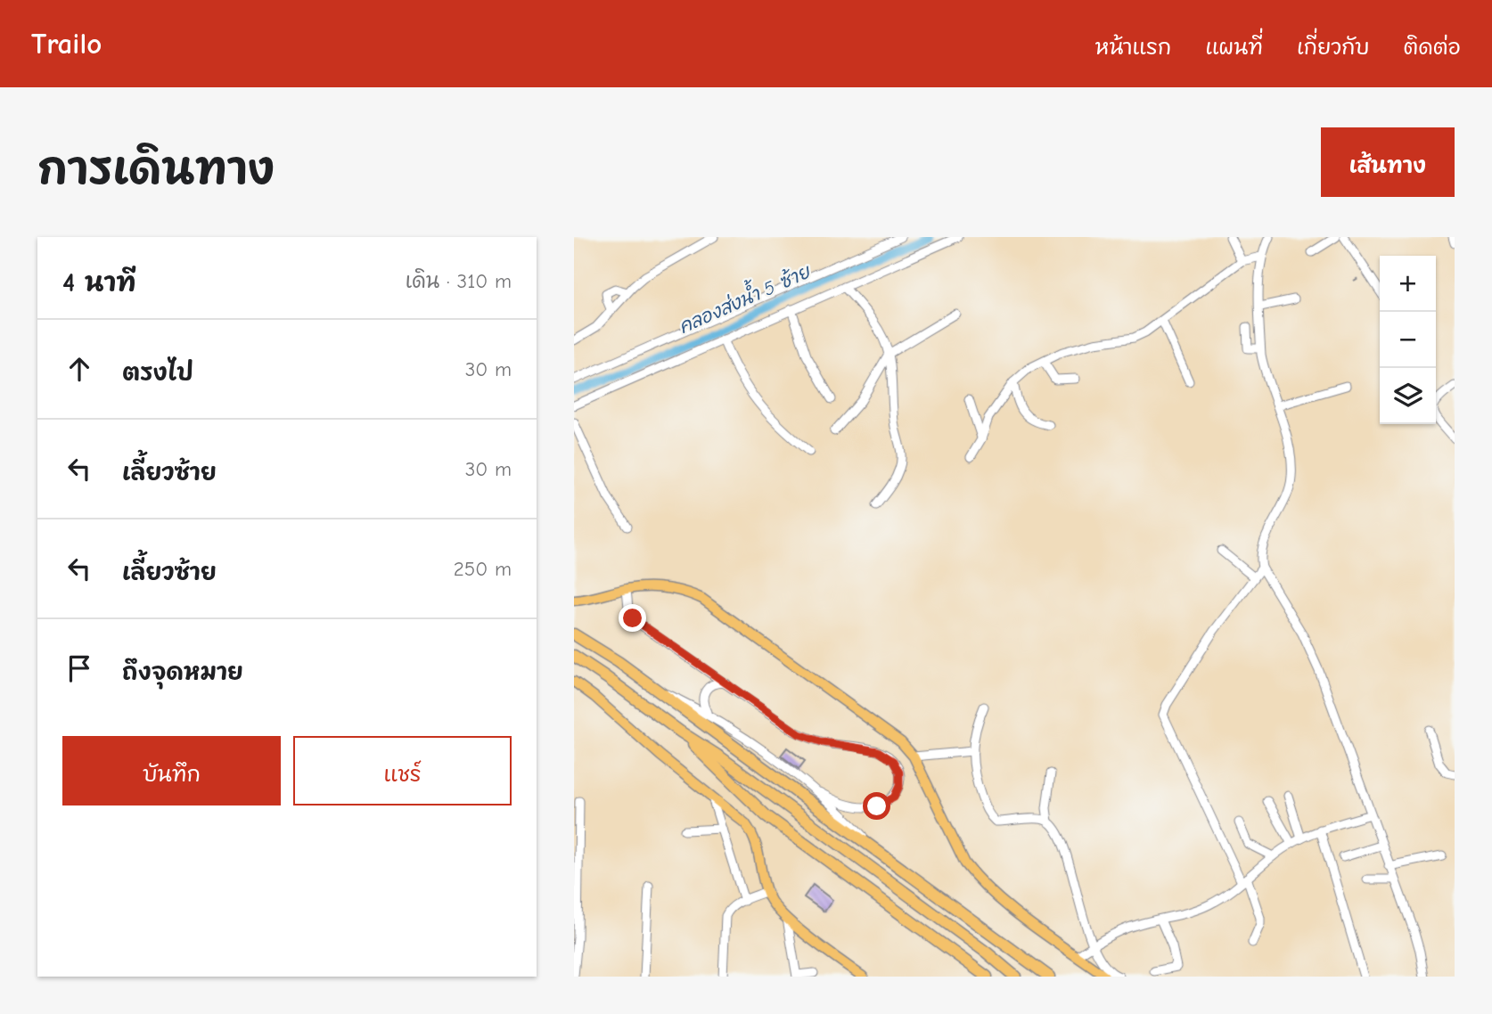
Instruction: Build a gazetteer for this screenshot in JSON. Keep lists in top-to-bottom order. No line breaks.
{"water":["คลองส่งน้ำ 5 ซ้าย"],"page":{"header":"Trailo","nav":["หน้าแรก","แผนที่","เกี่ยวกับ","ติดต่อ"],"title":"การเดินทาง","buttons":["เส้นทาง",["บันทึก","แชร์"]],"heading":["4 นาที","เดิน · 310 m"],"map_buttons":["+","−"],"list":[["ตรงไป","30 m"],["เลี้ยวซ้าย","30 m"],["เลี้ยวซ้าย","250 m"],"ถึงจุดหมาย"]}}
